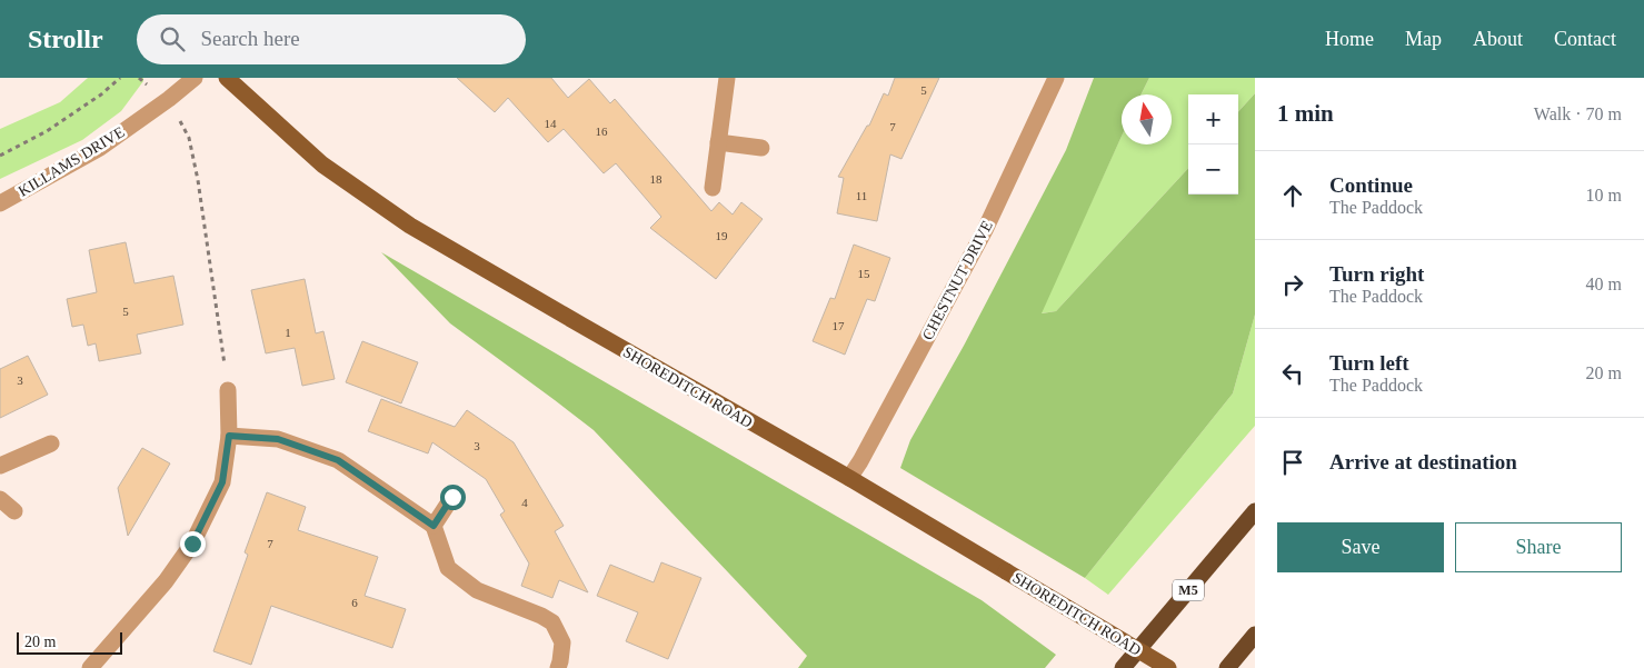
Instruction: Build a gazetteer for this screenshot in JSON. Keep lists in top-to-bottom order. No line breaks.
{"streets":{"highway":["M5"],"main road":["SHOREDITCH ROAD"],"street":["KILLAMS DRIVE","CHESTNUT DRIVE"]},"crossings":[["CHESTNUT DRIVE","SHOREDITCH ROAD"]],"house_numbers":["5","14","7","16","18","11","19","15","5","17","1","3","3","4","7","6"],"scale_bar":"20 m","north":"top","page":{"header":"Strollr","search":"Search here","nav":["Home","Map","About","Contact"],"heading":["1 min","Walk · 70 m"],"map_buttons":["+","−"],"list":[["Continue","The Paddock","10 m"],["Turn right","The Paddock","40 m"],["Turn left","The Paddock","20 m"],"Arrive at destination"],"buttons":["Save","Share"],"scale":"20 m"}}
